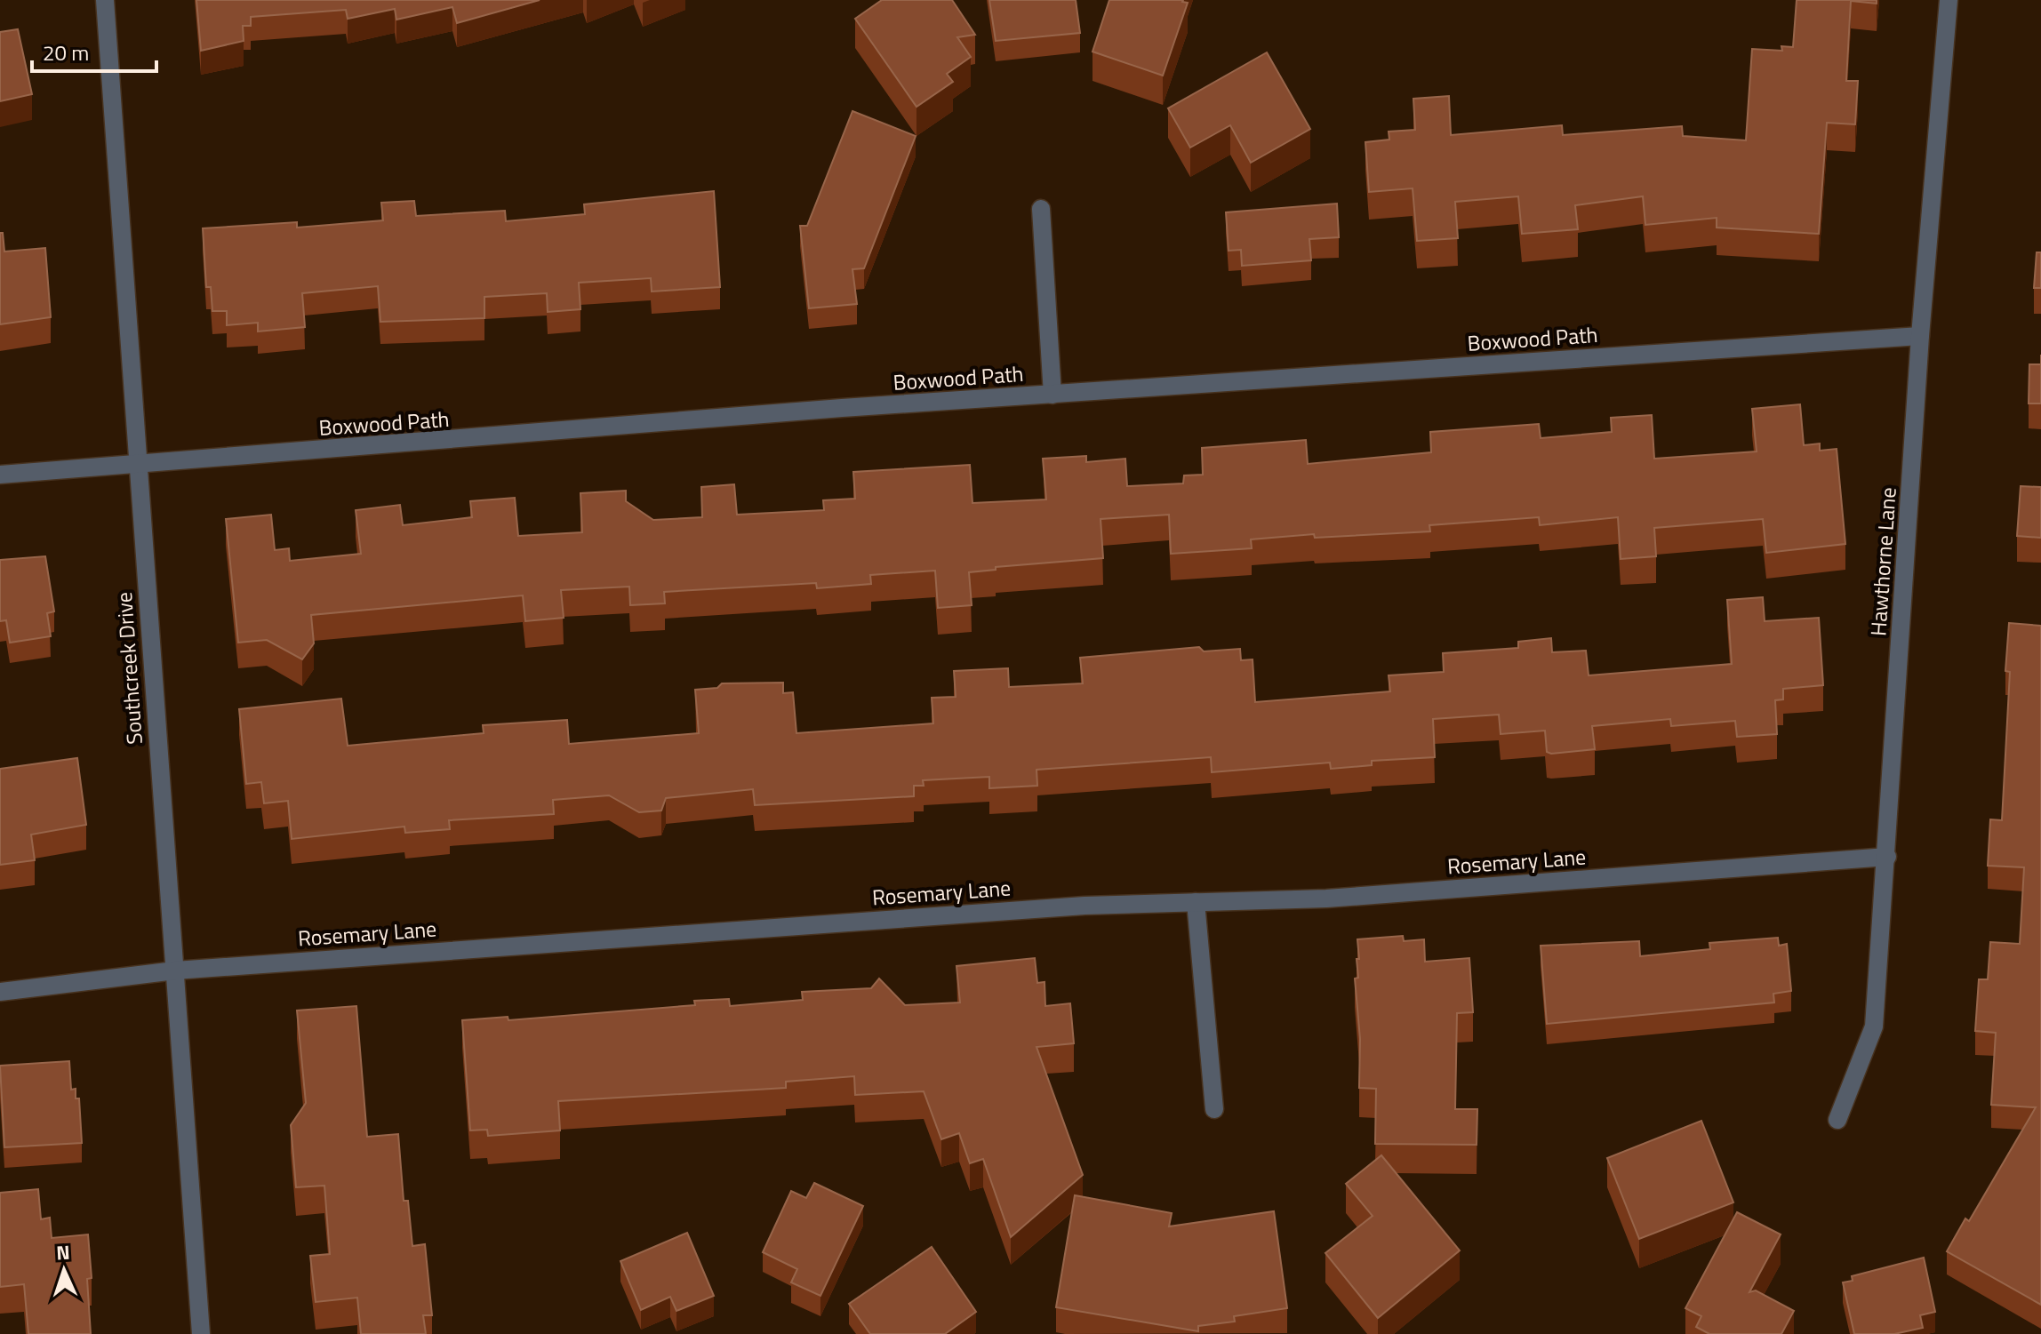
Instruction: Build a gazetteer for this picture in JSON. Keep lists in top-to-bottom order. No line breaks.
{"streets":{"street":["Boxwood Path","Hawthorne Lane","Southcreek Drive","Rosemary Lane"]},"crossings":[["Boxwood Path","Hawthorne Lane"],["Boxwood Path","Southcreek Drive"],["Hawthorne Lane","Rosemary Lane"],["Southcreek Drive","Rosemary Lane"]],"scale_bar":"20 m","north":"top"}
